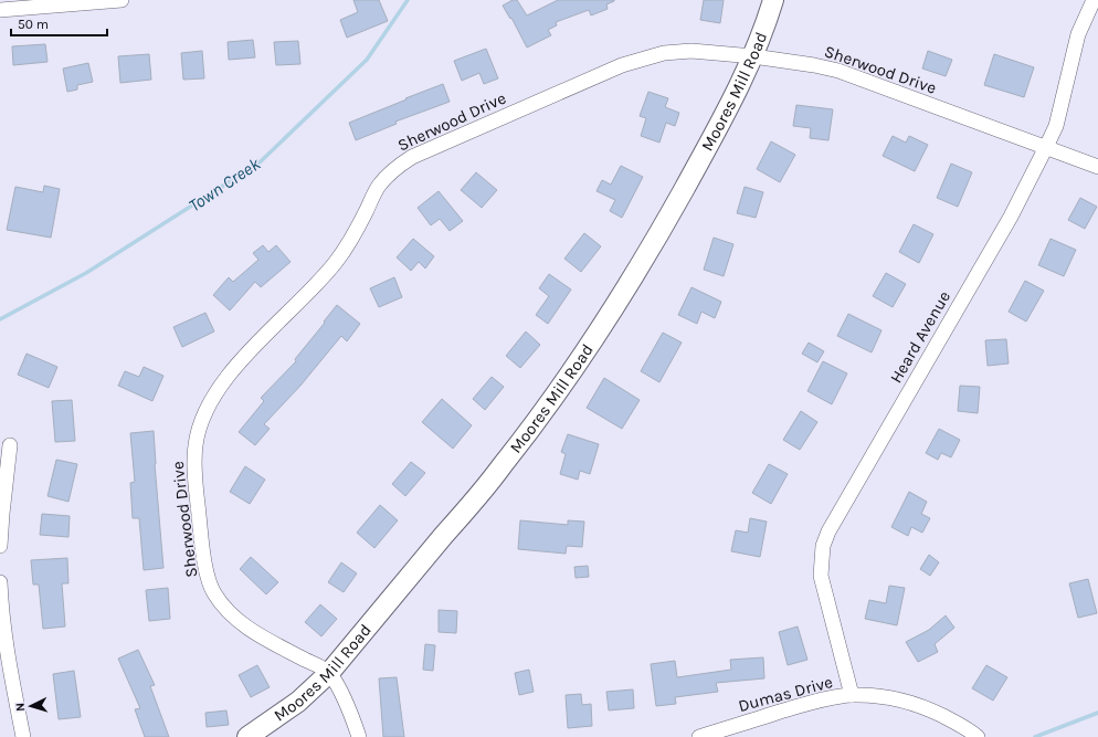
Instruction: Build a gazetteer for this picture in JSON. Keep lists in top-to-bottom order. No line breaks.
{"streets":{"street":["Sherwood Drive","Moores Mill Road","Heard Avenue","Dumas Drive"]},"crossings":[["Sherwood Drive","Moores Mill Road"],["Sherwood Drive","Heard Avenue"],["Heard Avenue","Dumas Drive"]],"water":["Town Creek"],"scale_bar":"50 m","north":"left"}
